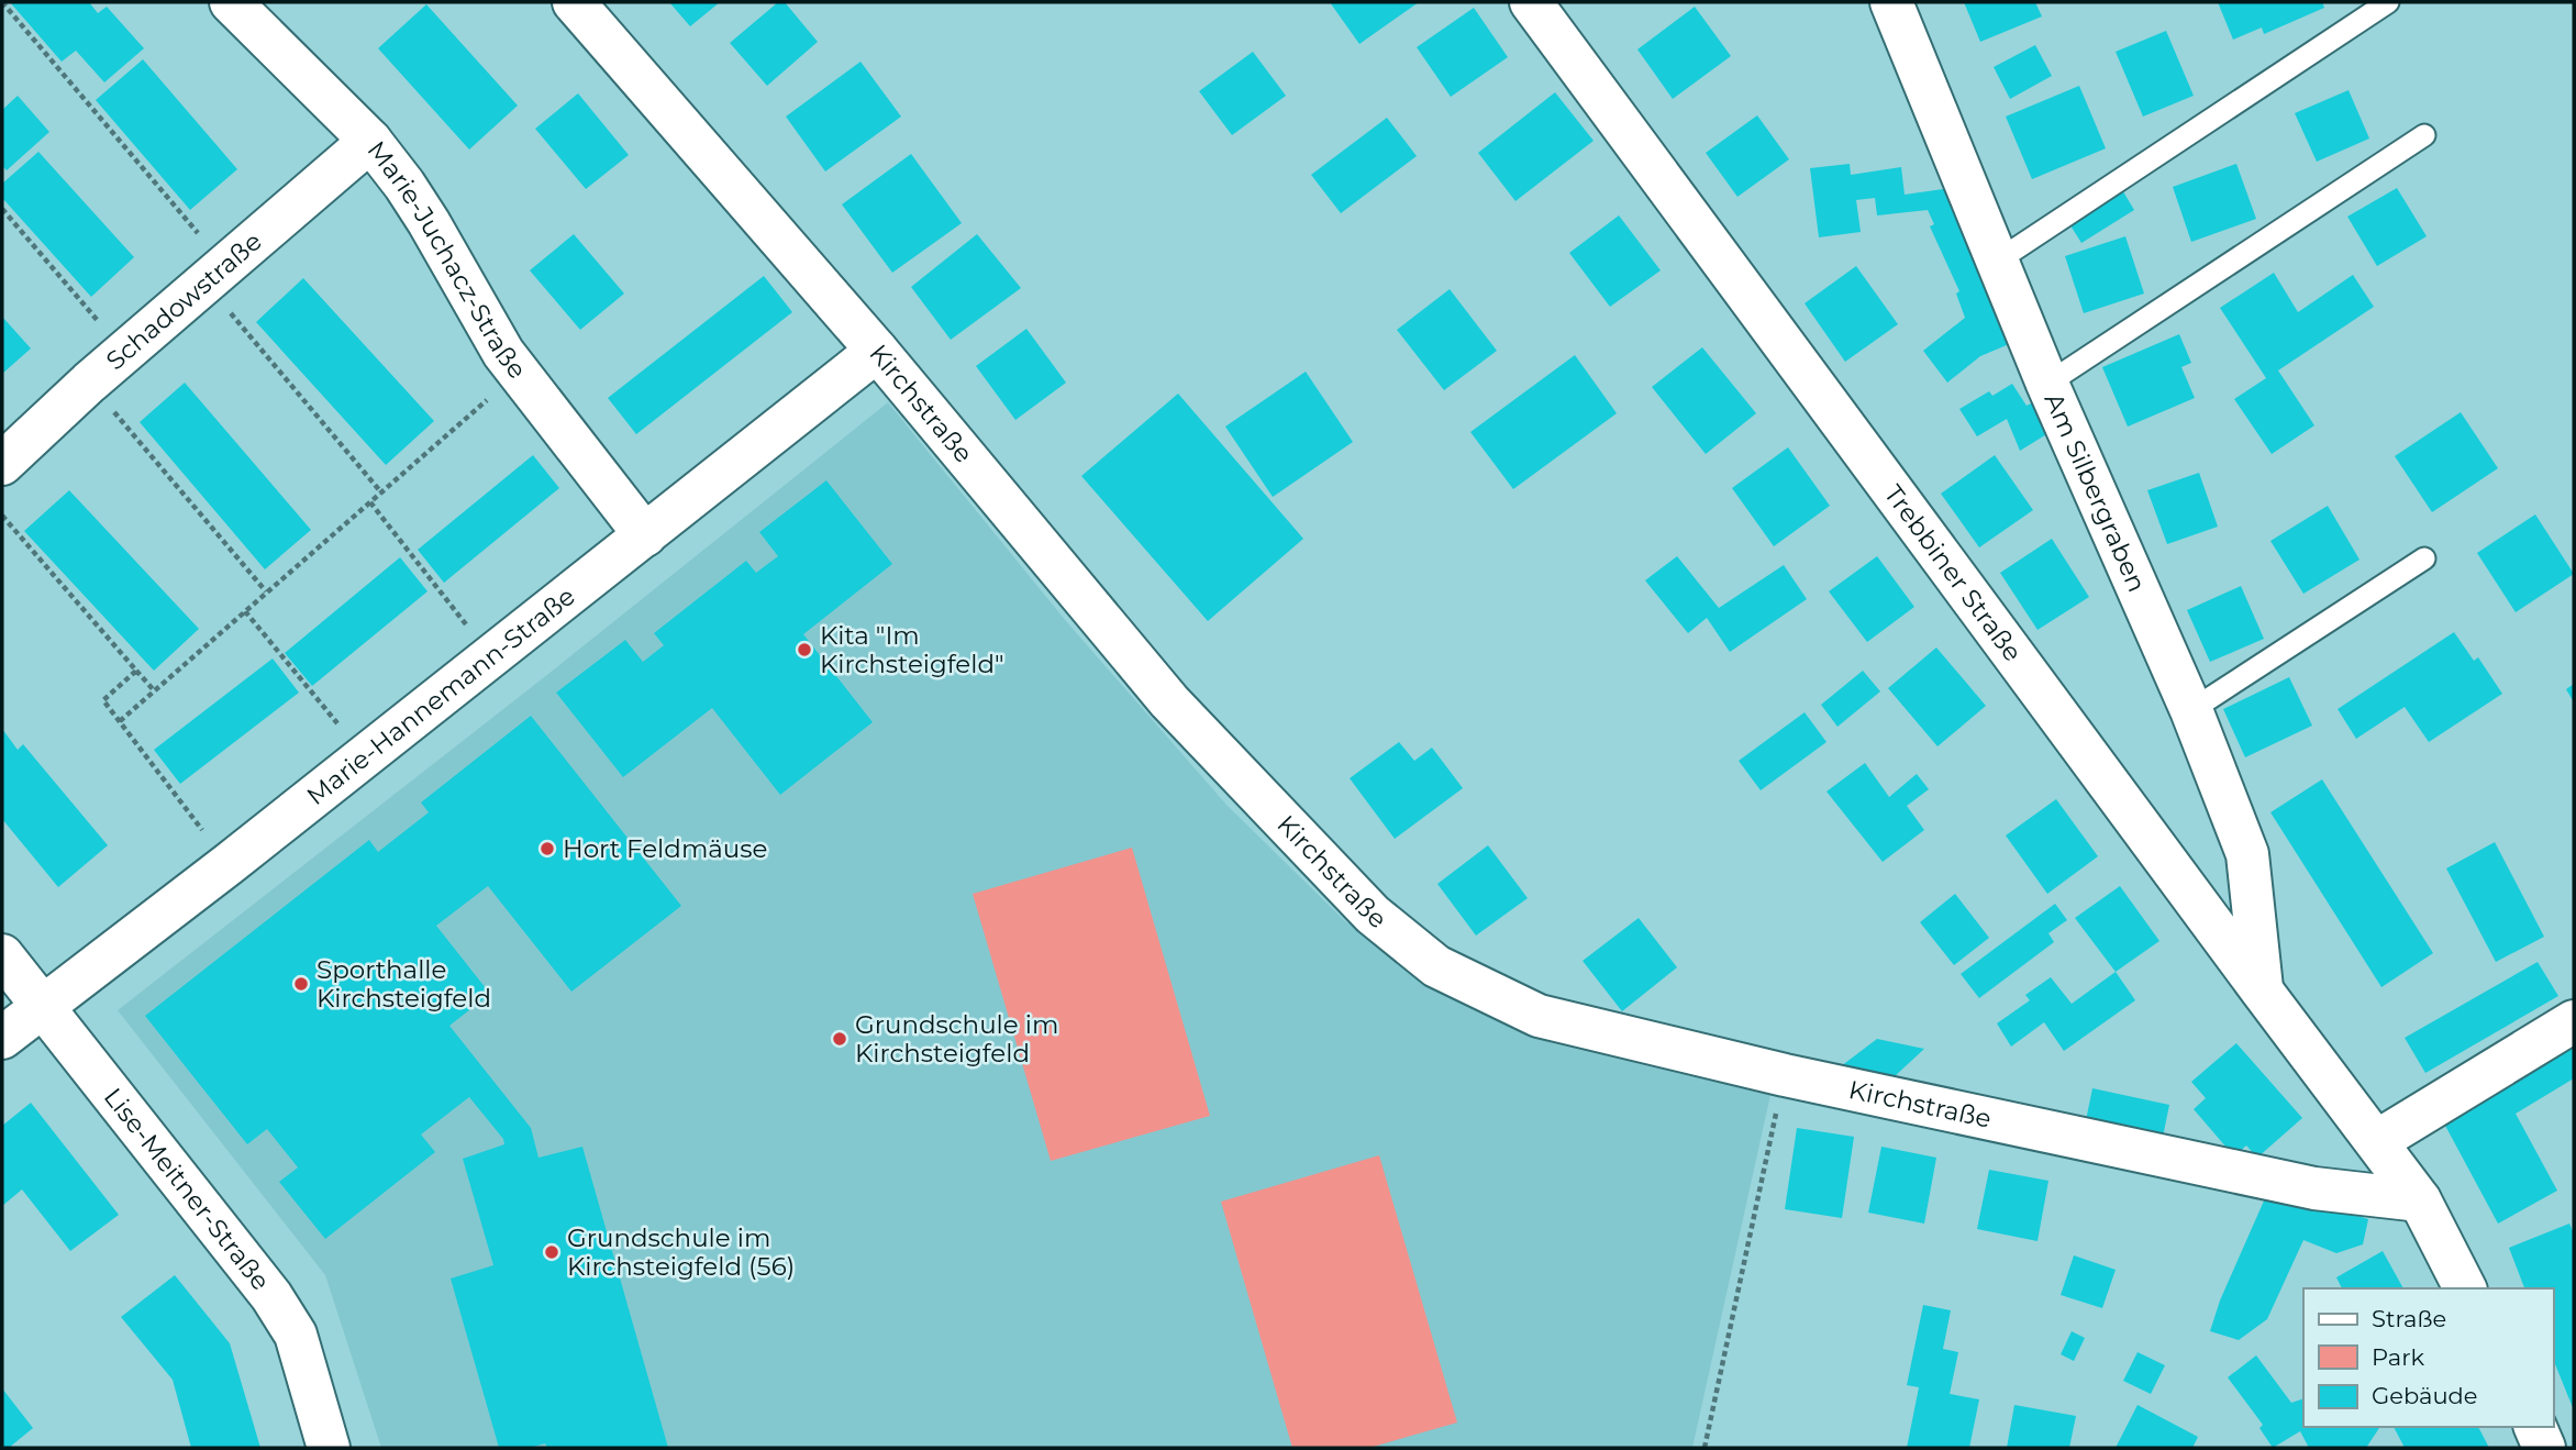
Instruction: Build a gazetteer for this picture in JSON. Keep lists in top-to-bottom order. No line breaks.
{"streets":{"street":["Marie-Juchacz-Straße","Schadowstraße","Kirchstraße","Am Silbergraben","Trebbiner Straße","Marie-Hannemann-Straße","Lise-Meitner-Straße"]},"crossings":[["Marie-Juchacz-Straße","Schadowstraße"],["Marie-Juchacz-Straße","Marie-Hannemann-Straße"],["Kirchstraße","Trebbiner Straße"],["Kirchstraße","Marie-Hannemann-Straße"],["Am Silbergraben","Trebbiner Straße"],["Marie-Hannemann-Straße","Lise-Meitner-Straße"]],"places":["Kita \"Im Kirchsteigfeld\"","Hort Feldmäuse","Sporthalle Kirchsteigfeld","Grundschule im Kirchsteigfeld","Grundschule im Kirchsteigfeld (56)"],"legend":["Straße","Park","Gebäude"]}
